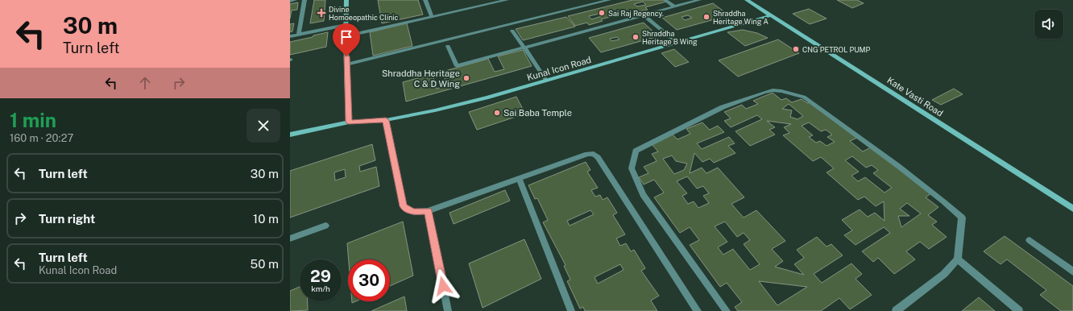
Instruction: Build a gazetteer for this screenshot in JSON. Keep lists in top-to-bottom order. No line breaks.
{"streets":{"street":["Kunal Icon Road","Kate Vasti Road"]},"crossings":[["Kunal Icon Road","Kate Vasti Road"]],"places":{"health":["Divine Homoeopathic Clinic"],"other":["Sai Raj Regency.","Shraddha Heritage Wing A","Shraddha Heritage B Wing","CNG PETROL PUMP","Shraddha Heritage C & D Wing","Sai Baba Temple"]},"page":{"turn":["30 m","Turn left"],"heading":["1 min","160 m · 20:27"],"list":[{"name":"Turn left","value":"30 m"},{"name":"Turn right","value":"10 m"},{"name":"Turn left","note":"Kunal Icon Road","value":"50 m"}],"speed":"29 km/h","limit":"30"}}
